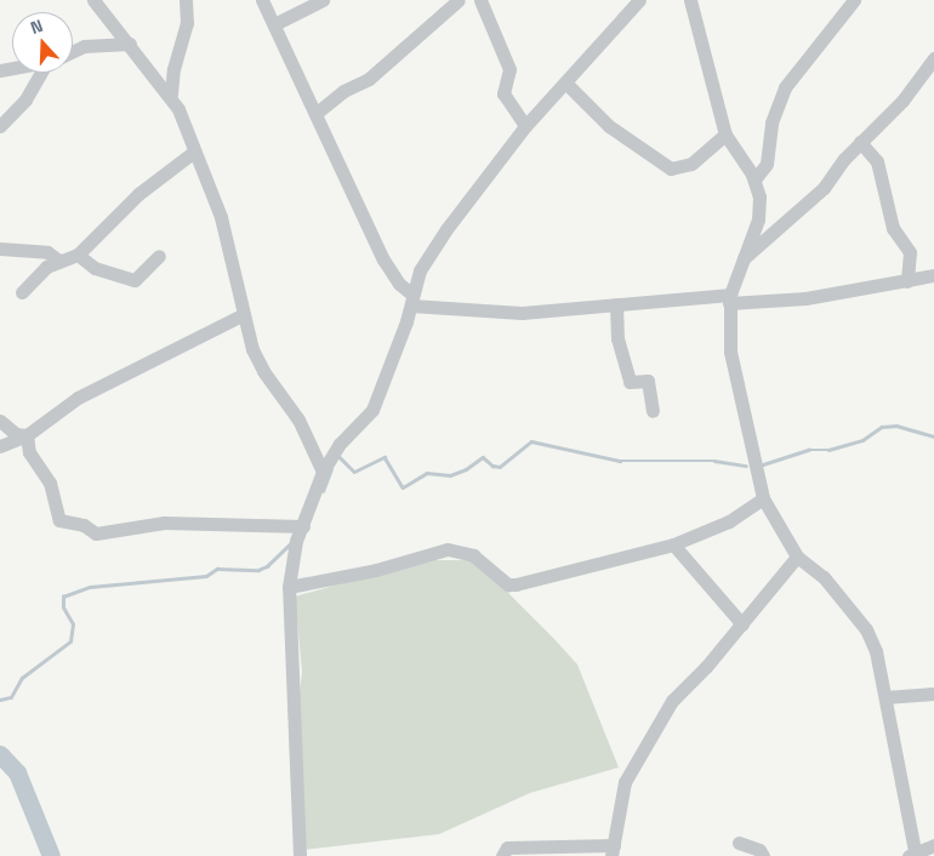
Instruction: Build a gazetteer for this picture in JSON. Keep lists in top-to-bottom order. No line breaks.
{"north":"top"}
